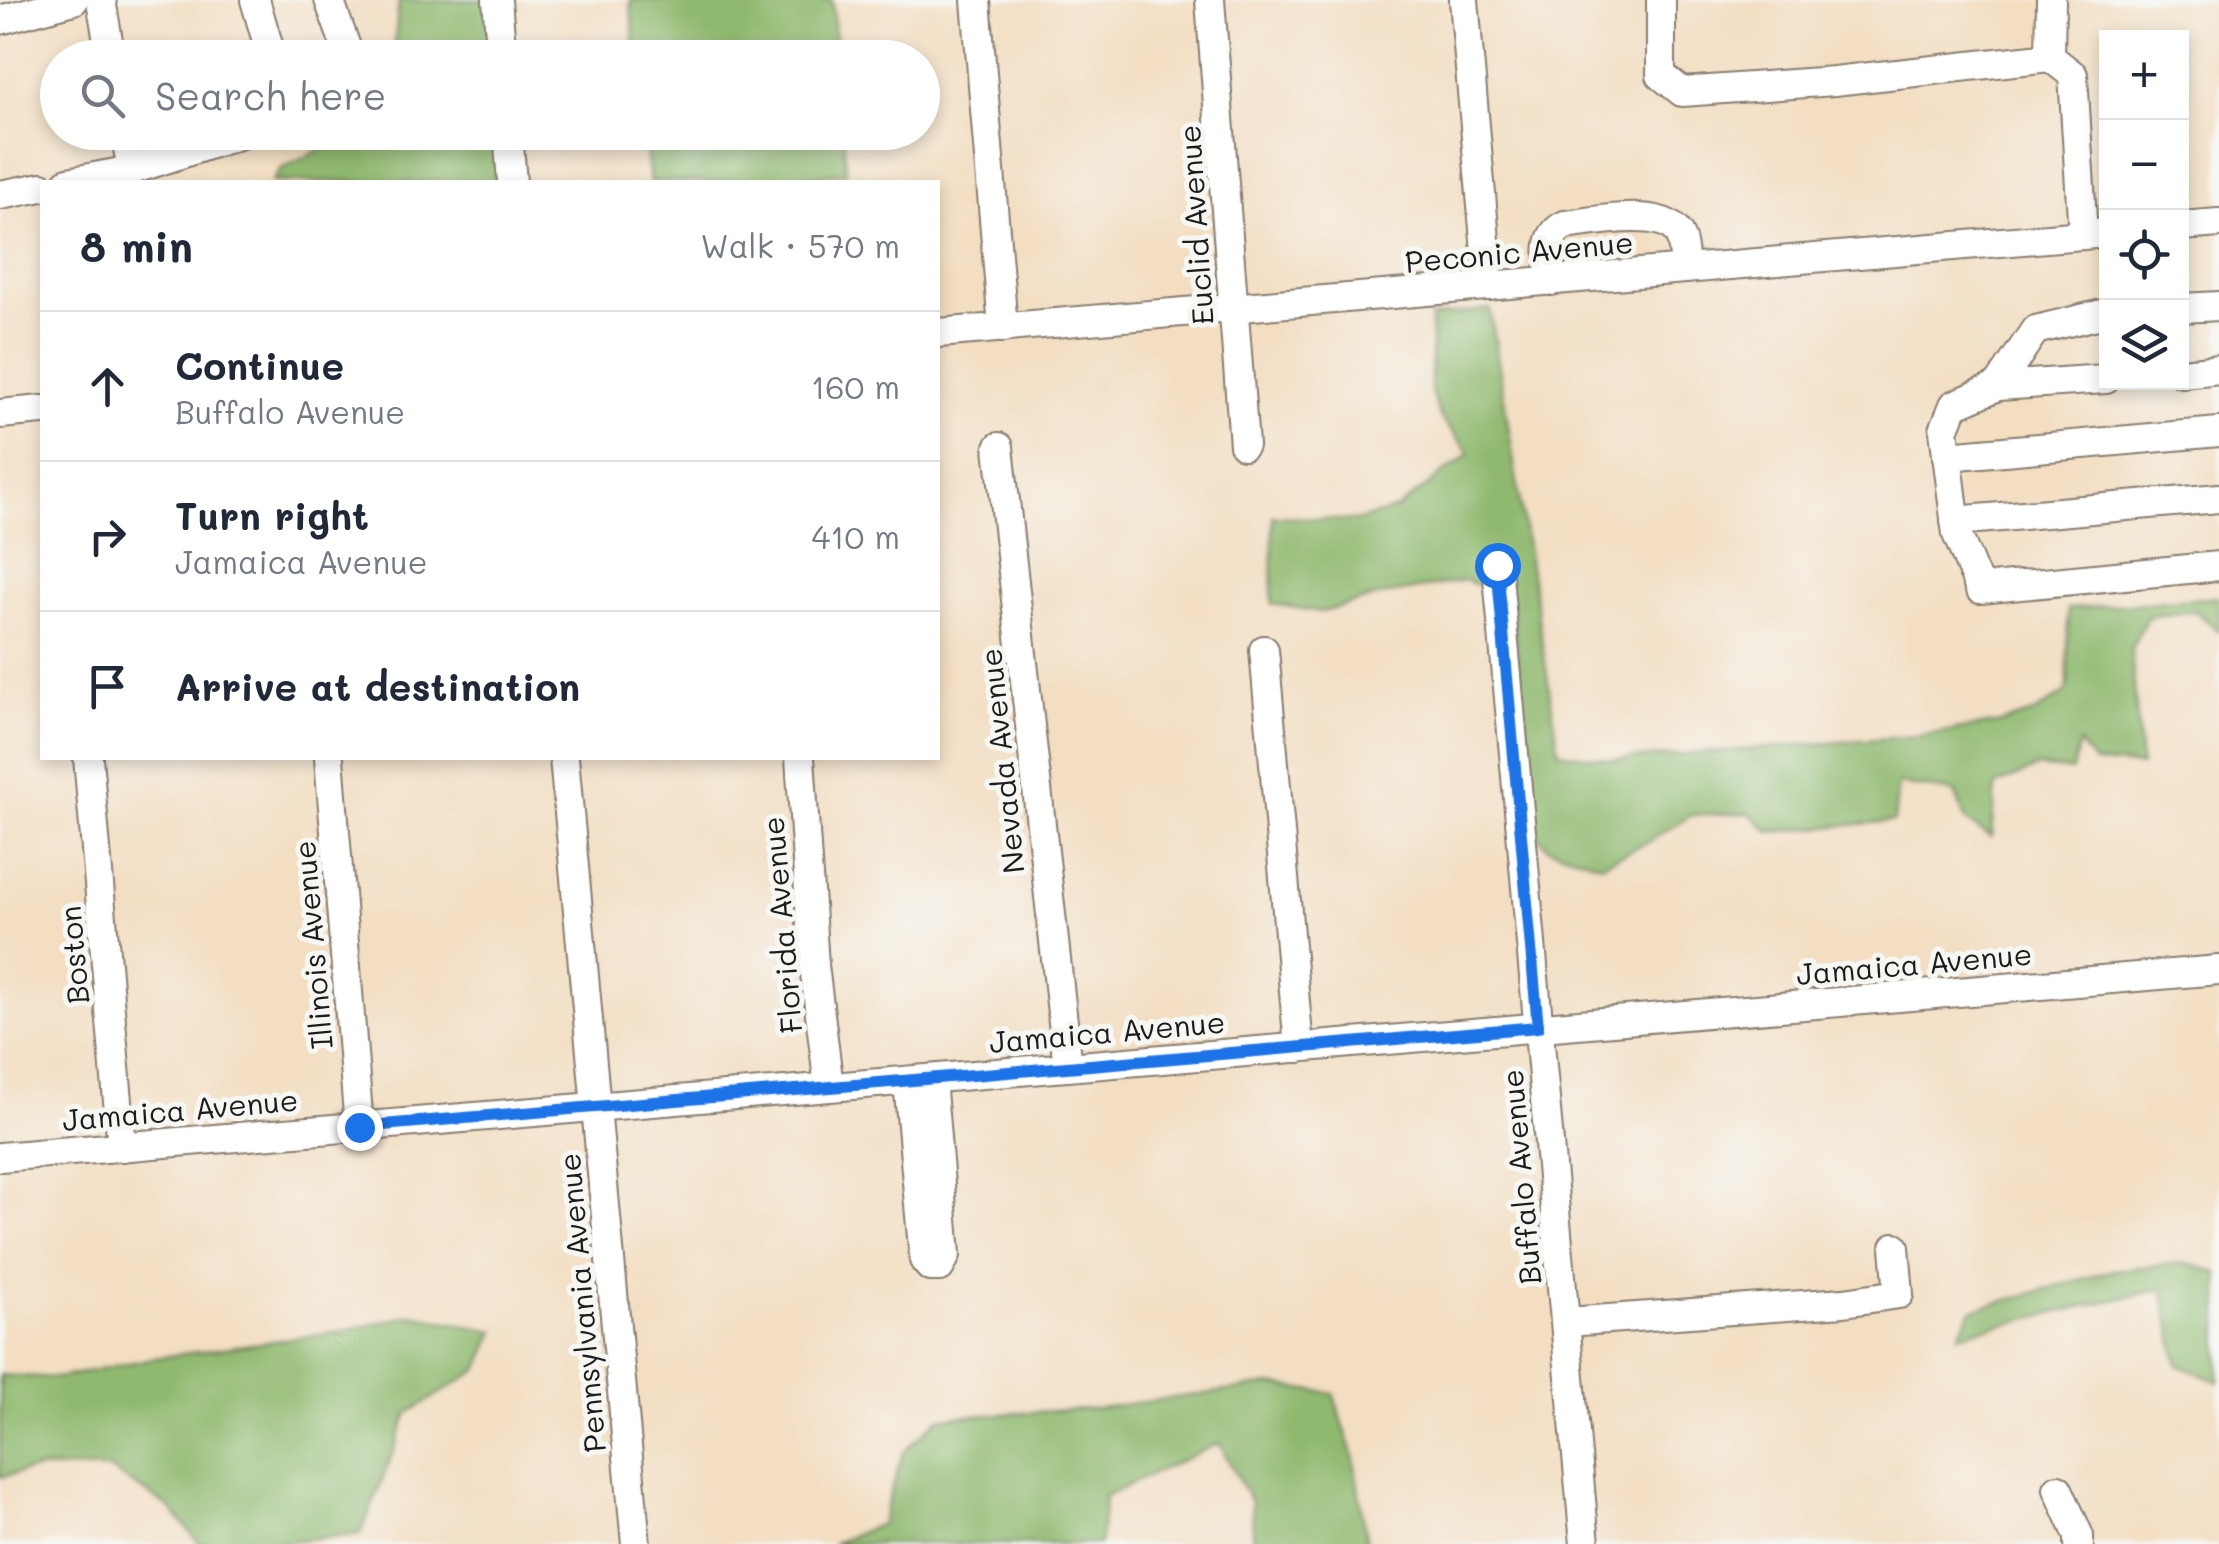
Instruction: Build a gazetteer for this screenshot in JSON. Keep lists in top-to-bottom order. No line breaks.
{"streets":{"street":["Euclid Avenue","Peconic Avenue","Nevada Avenue","Florida Avenue","Illinois Avenue","Boston","Jamaica Avenue","Buffalo Avenue","Pennsylvania Avenue"]},"crossings":[["Euclid Avenue","Peconic Avenue"],["Nevada Avenue","Jamaica Avenue"],["Florida Avenue","Jamaica Avenue"],["Illinois Avenue","Jamaica Avenue"],["Boston","Jamaica Avenue"],["Jamaica Avenue","Buffalo Avenue"],["Jamaica Avenue","Pennsylvania Avenue"]],"page":{"map_buttons":["+","−"],"search":"Search here","heading":["8 min","Walk · 570 m"],"list":[["Continue","Buffalo Avenue","160 m"],["Turn right","Jamaica Avenue","410 m"],"Arrive at destination"]}}
